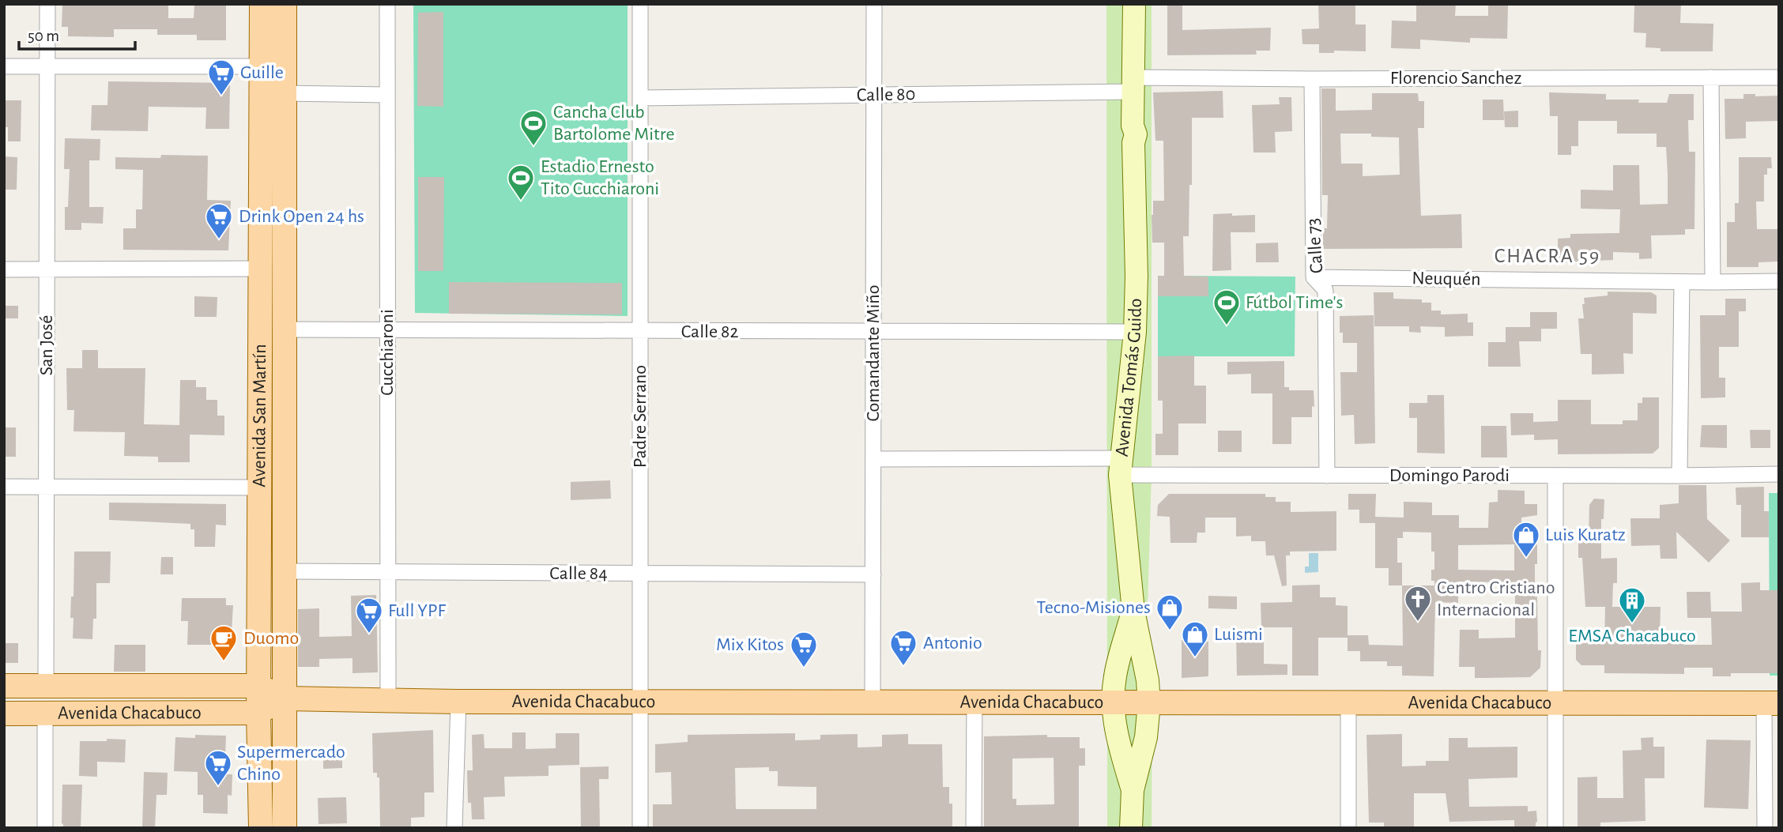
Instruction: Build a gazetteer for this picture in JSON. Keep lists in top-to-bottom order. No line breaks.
{"streets":{"main road":["Avenida Tomás Guido","Avenida San Martín","Avenida Chacabuco"],"street":["Florencio Sanchez","Calle 80","Calle 73","Neuquén","Calle 82","San José","Cucchiaroni","Comandante Miño","Padre Serrano","Domingo Parodi","Calle 84"]},"crossings":[["Florencio Sanchez","Calle 80"],["Florencio Sanchez","Calle 73"],["Florencio Sanchez","Avenida Tomás Guido"],["Calle 80","Comandante Miño"],["Calle 80","Avenida Tomás Guido"],["Calle 80","Padre Serrano"],["Calle 73","Neuquén"],["Calle 73","Domingo Parodi"],["Calle 82","Cucchiaroni"],["Calle 82","Comandante Miño"],["Calle 82","Avenida Tomás Guido"],["Calle 82","Avenida San Martín"],["Calle 82","Padre Serrano"],["San José","Avenida Chacabuco"],["Cucchiaroni","Calle 84"],["Cucchiaroni","Avenida Chacabuco"],["Comandante Miño","Domingo Parodi"],["Comandante Miño","Calle 84"],["Comandante Miño","Avenida Chacabuco"],["Avenida Tomás Guido","Domingo Parodi"],["Avenida Tomás Guido","Avenida Chacabuco"],["Avenida San Martín","Calle 84"],["Avenida San Martín","Avenida Chacabuco"],["Padre Serrano","Calle 84"],["Padre Serrano","Avenida Chacabuco"]],"districts":["CHACRA 59"],"places":{"supermarket":["Guille","Drink Open 24 hs","Full YPF","Antonio","Mix Kitos","Supermercado Chino"],"sports":["Cancha Club Bartolome Mitre","Estadio Ernesto Tito Cucchiaroni","Fútbol Time's"],"shop":["Luis Kuratz","Tecno-Misiones","Luismi"],"church":["Centro Cristiano Internacional"],"building":["EMSA Chacabuco"],"cafe":["Duomo"]},"scale_bar":"50 m"}
